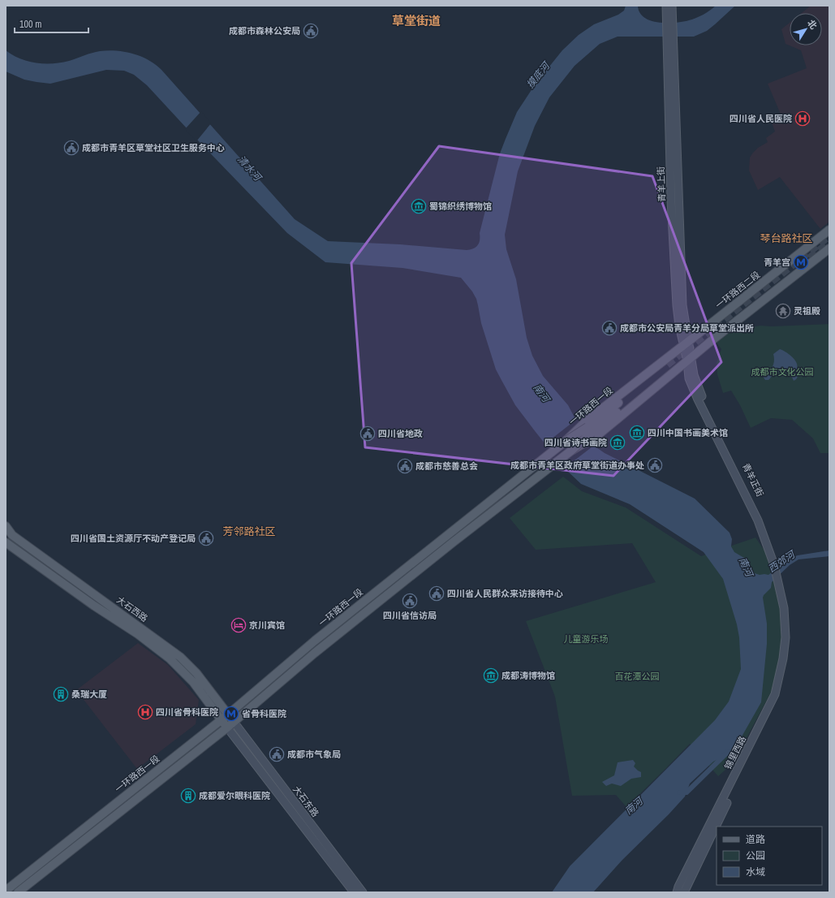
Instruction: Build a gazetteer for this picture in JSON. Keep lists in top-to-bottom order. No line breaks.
{"streets":{"main road":["青羊上街","一环路西二段","一环路西一段","青羊正街","大石西路","锦里西路","大石东路"]},"crossings":[["青羊上街","一环路西二段"],["青羊上街","一环路西一段"],["青羊上街","青羊正街"],["一环路西二段","一环路西一段"],["一环路西一段","大石西路"],["青羊正街","锦里西路"],["大石西路","大石东路"]],"districts":["草堂街道","琴台路社区","芳邻路社区"],"water":["摸底河","清水河","南河","西郊河"],"parks":["成都市文化公园","儿童游乐场","百花潭公园"],"places":{"public building":["成都市森林公安局","成都市青羊区草堂社区卫生服务中心","成都市公安局青羊分局草堂派出所","四川省地政","成都市青羊区政府草堂街道办事处","成都市慈善总会","四川省国土资源厅不动产登记局","四川省人民群众来访接待中心","四川省信访局","成都市气象局"],"hospital":["四川省人民医院","四川省骨科医院"],"museum":["蜀锦织绣博物馆","四川中国书画美术馆","四川省诗书画院","成都涛博物馆"],"metro station":["青羊宫","省骨科医院"],"temple":["灵祖殿"],"hotel":["京川宾馆"],"building":["桑瑞大厦","成都爱尔眼科医院"]},"legend":["道路","公园","水域"],"scale_bar":"100 m","north":"top right"}
